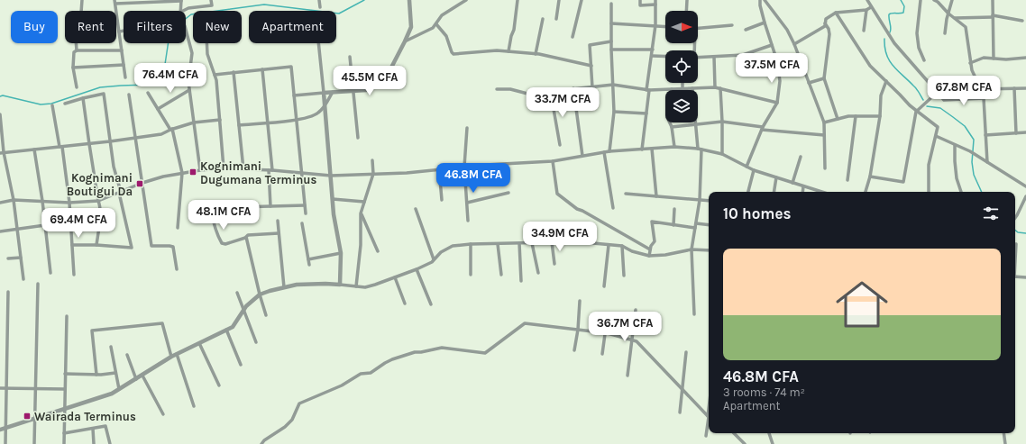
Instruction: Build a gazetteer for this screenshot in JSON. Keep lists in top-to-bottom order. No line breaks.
{"places":{"transit":["Kognimani Dugumana Terminus","Kognimani Boutigui Da","Wairada Terminus"]},"north":"right","page":{"chip":["Buy","Rent","Filters","New","Apartment"],"price":["37.5M CFA","76.4M CFA","45.5M CFA","67.8M CFA","33.7M CFA","46.8M CFA","48.1M CFA","69.4M CFA","34.9M CFA","36.7M CFA"],"heading":"10 homes","list":[{"name":"46.8M CFA","note":"3 rooms · 74 m² · Apartment"}]}}
